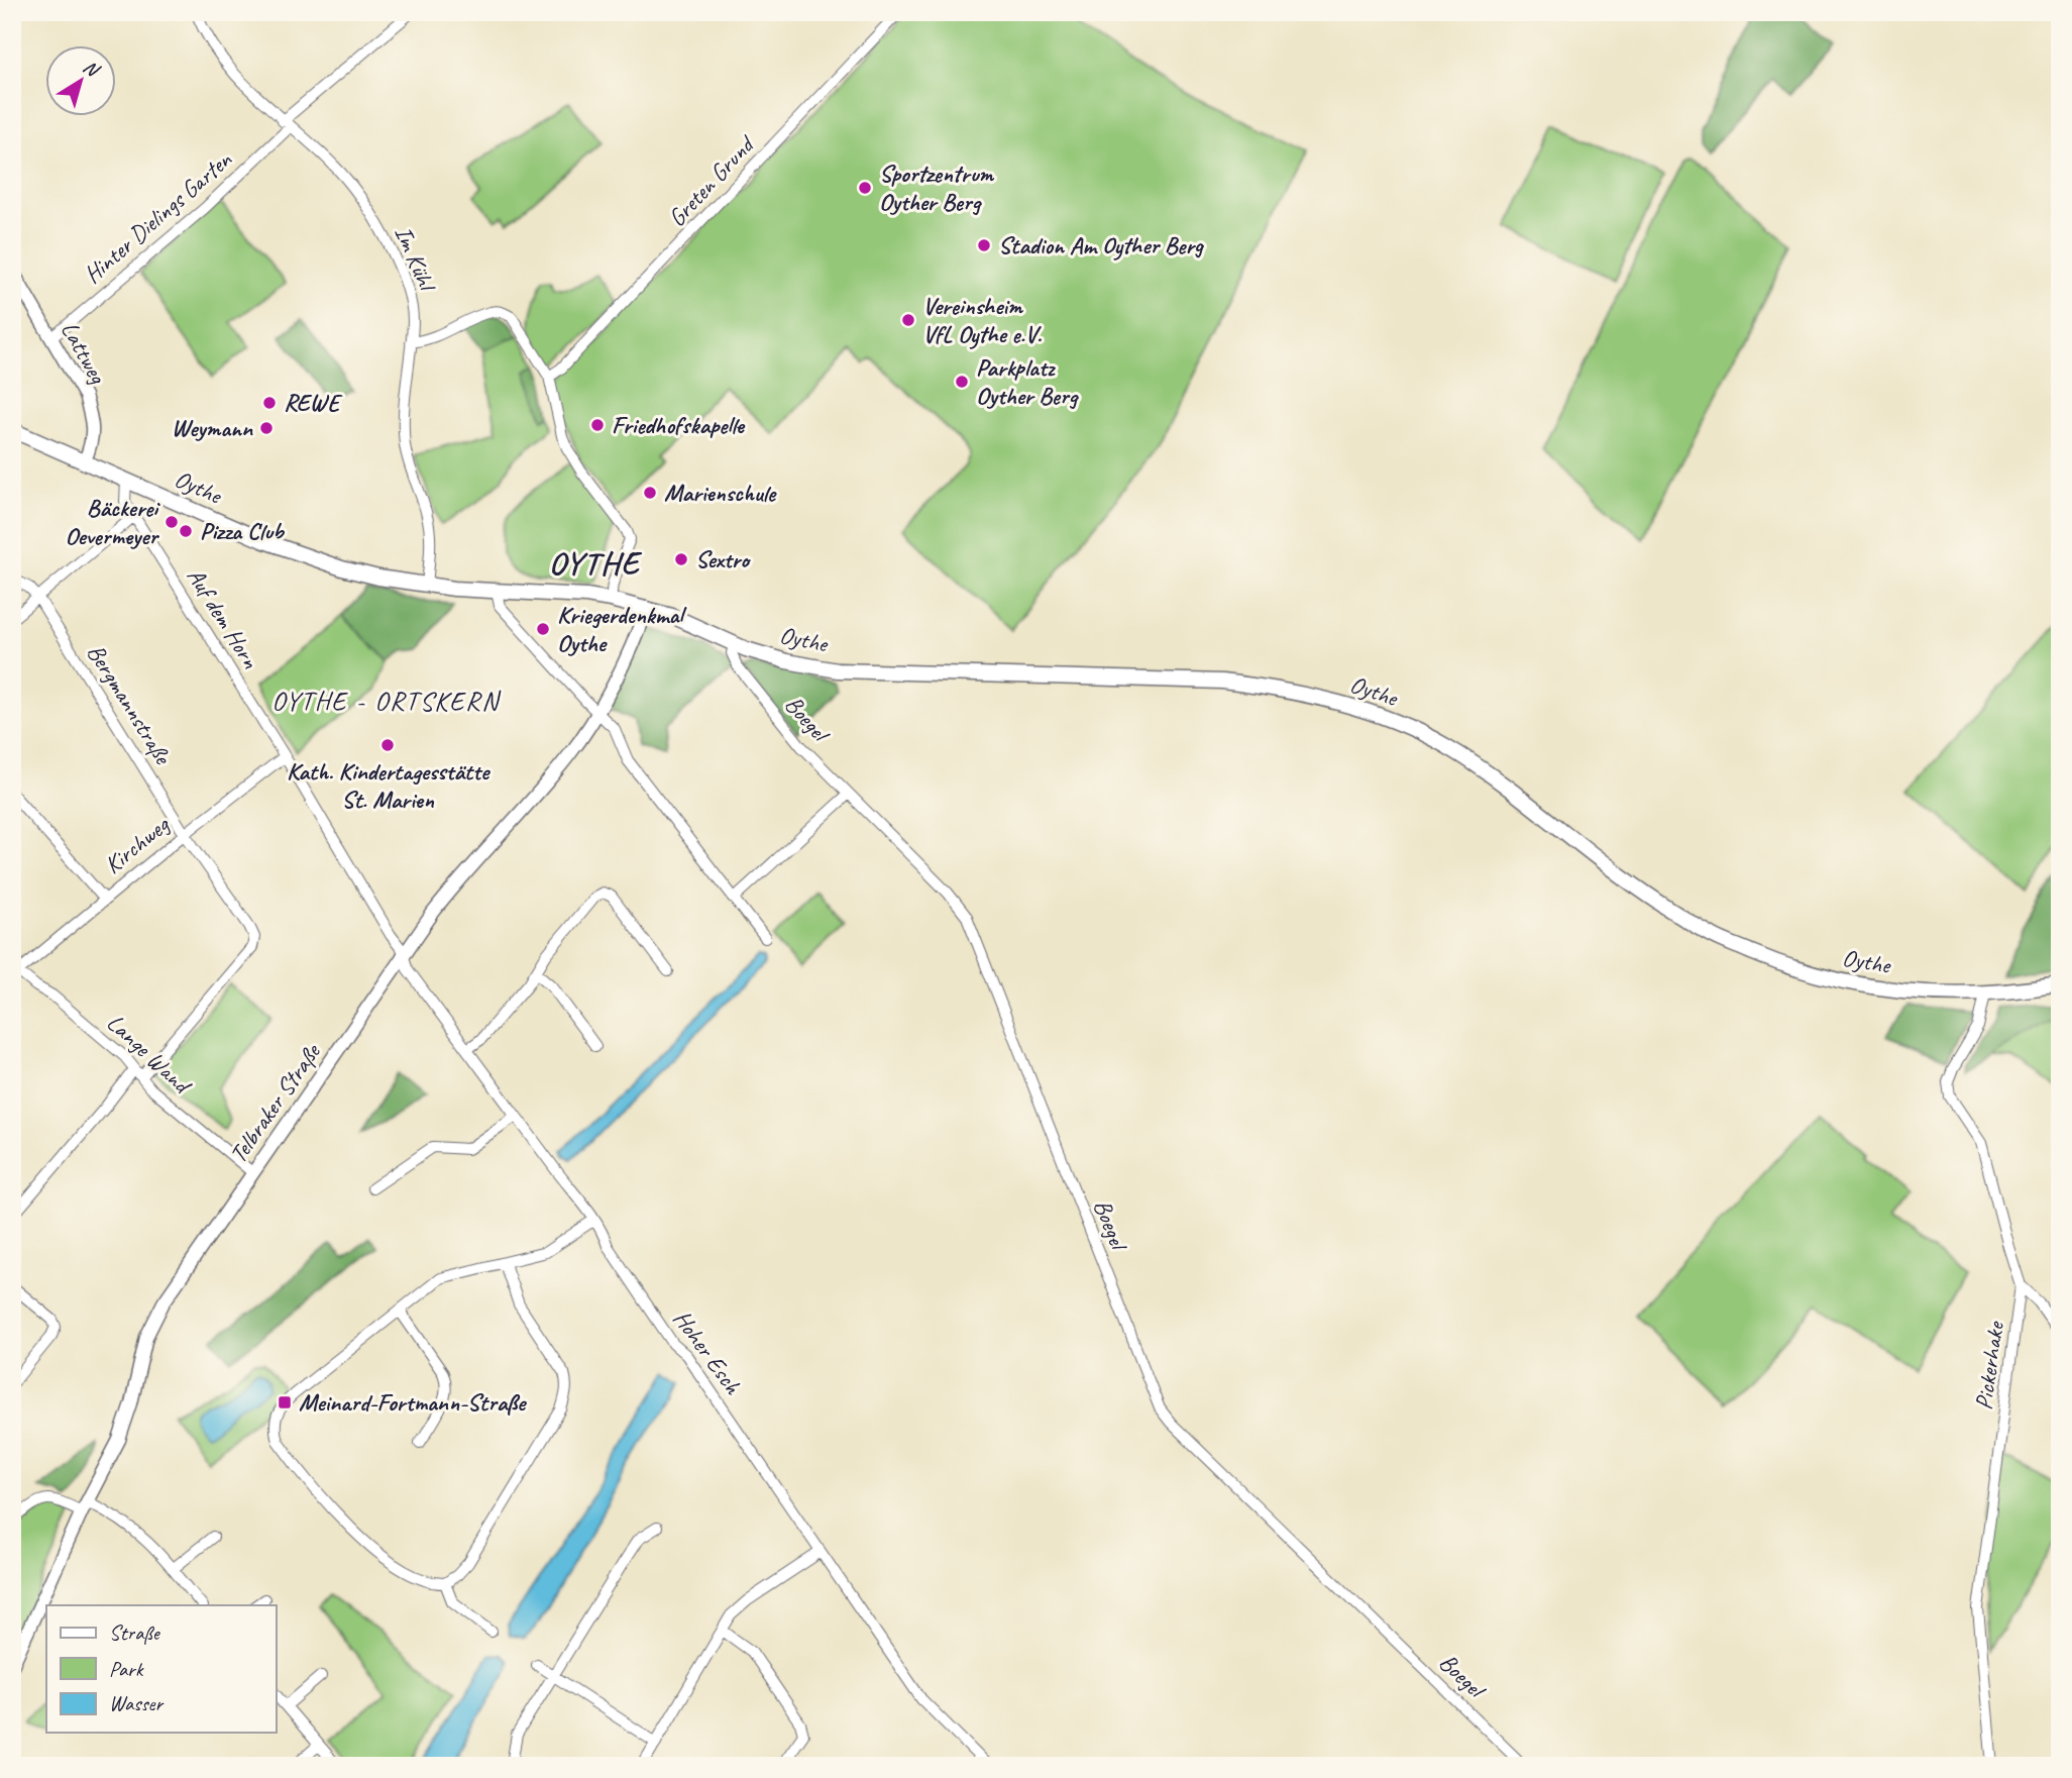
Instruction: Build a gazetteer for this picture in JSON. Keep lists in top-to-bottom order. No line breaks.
{"streets":{"main road":["Oythe"],"street":["Greten Grund","Hinter Dielings Garten","Im Kühl","Lattweg","Auf dem Horn","Bergmannstraße","Boegel","Kirchweg","Lange Wand","Telbraker Straße","Hoher Esch","Pickerhake"]},"crossings":[["Hinter Dielings Garten","Im Kühl"],["Hinter Dielings Garten","Lattweg"],["Im Kühl","Oythe"],["Lattweg","Oythe"],["Oythe","Auf dem Horn"],["Oythe","Boegel"],["Oythe","Telbraker Straße"],["Oythe","Pickerhake"],["Auf dem Horn","Kirchweg"],["Auf dem Horn","Telbraker Straße"],["Auf dem Horn","Hoher Esch"],["Bergmannstraße","Kirchweg"],["Bergmannstraße","Lange Wand"],["Kirchweg","Lange Wand"],["Lange Wand","Telbraker Straße"],["Telbraker Straße","Hoher Esch"]],"districts":["OYTHE","OYTHE - ORTSKERN"],"places":{"other":["Sportzentrum Oyther Berg","Stadion Am Oyther Berg","Vereinsheim VfL Oythe e.V.","Parkplatz Oyther Berg","REWE","Friedhofskapelle","Weymann","Marienschule","Bäckerei Oevermeyer","Pizza Club","Sextro","Kriegerdenkmal Oythe","Kath. Kindertagesstätte St. Marien"],"transit":["Meinard-Fortmann-Straße"]},"legend":["Straße","Park","Wasser"],"north":"top right"}
